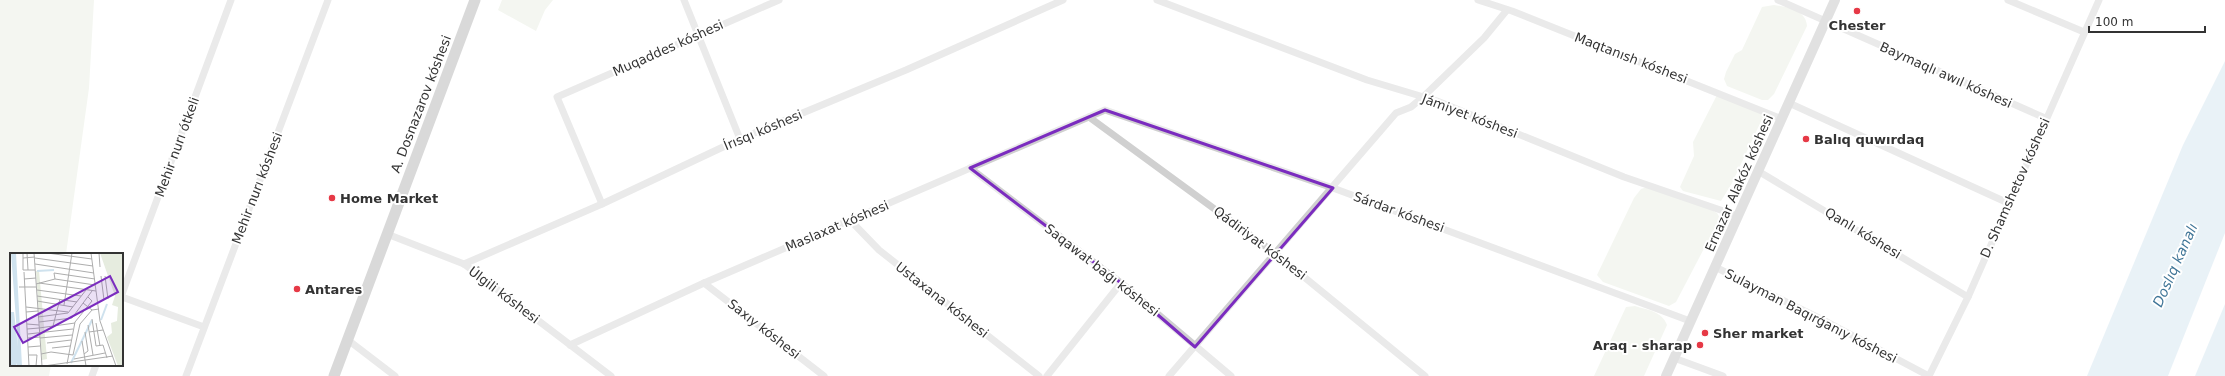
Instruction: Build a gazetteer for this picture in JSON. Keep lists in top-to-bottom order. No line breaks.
{"streets":{"main road":["A. Dosnazarov kóshesi","Ernazar Alakóz kóshesi"],"street":["Muqaddes kóshesi","Maqtanısh kóshesi","Baymaqlı awıl kóshesi","Jámiyet kóshesi","Írısqı kóshesi","Mehir nurı ótkeli","Mehir nurı kóshesi","D. Shamshetov kóshesi","Sárdar kóshesi","Maslaxat kóshesi","Qanlı kóshesi","Qádiriyat kóshesi","Saqawat baǵı kóshesi","Úlgili kóshesi","Ustaxana kóshesi","Sulayman Baqırǵanıy kóshesi","Saxıy kóshesi"]},"crossings":[["Muqaddes kóshesi","Írısqı kóshesi"],["Maqtanısh kóshesi","Ernazar Alakóz kóshesi"],["Baymaqlı awıl kóshesi","Ernazar Alakóz kóshesi"],["Baymaqlı awıl kóshesi","D. Shamshetov kóshesi"],["A. Dosnazarov kóshesi","Úlgili kóshesi"],["Jámiyet kóshesi","Ernazar Alakóz kóshesi"],["Írısqı kóshesi","Úlgili kóshesi"],["Ernazar Alakóz kóshesi","Sárdar kóshesi"],["Ernazar Alakóz kóshesi","Qanlı kóshesi"],["Ernazar Alakóz kóshesi","Sulayman Baqırǵanıy kóshesi"],["D. Shamshetov kóshesi","Qanlı kóshesi"],["D. Shamshetov kóshesi","Sulayman Baqırǵanıy kóshesi"],["Sárdar kóshesi","Maslaxat kóshesi"],["Maslaxat kóshesi","Qádiriyat kóshesi"],["Maslaxat kóshesi","Saqawat baǵı kóshesi"],["Maslaxat kóshesi","Úlgili kóshesi"],["Maslaxat kóshesi","Ustaxana kóshesi"],["Maslaxat kóshesi","Saxıy kóshesi"]],"water":["Doslıq kanalı"],"places":["Chester","Balıq quwırdaq","Home Market","Antares","Sher market","Araq - sharap"],"scale_bar":"100 m"}
